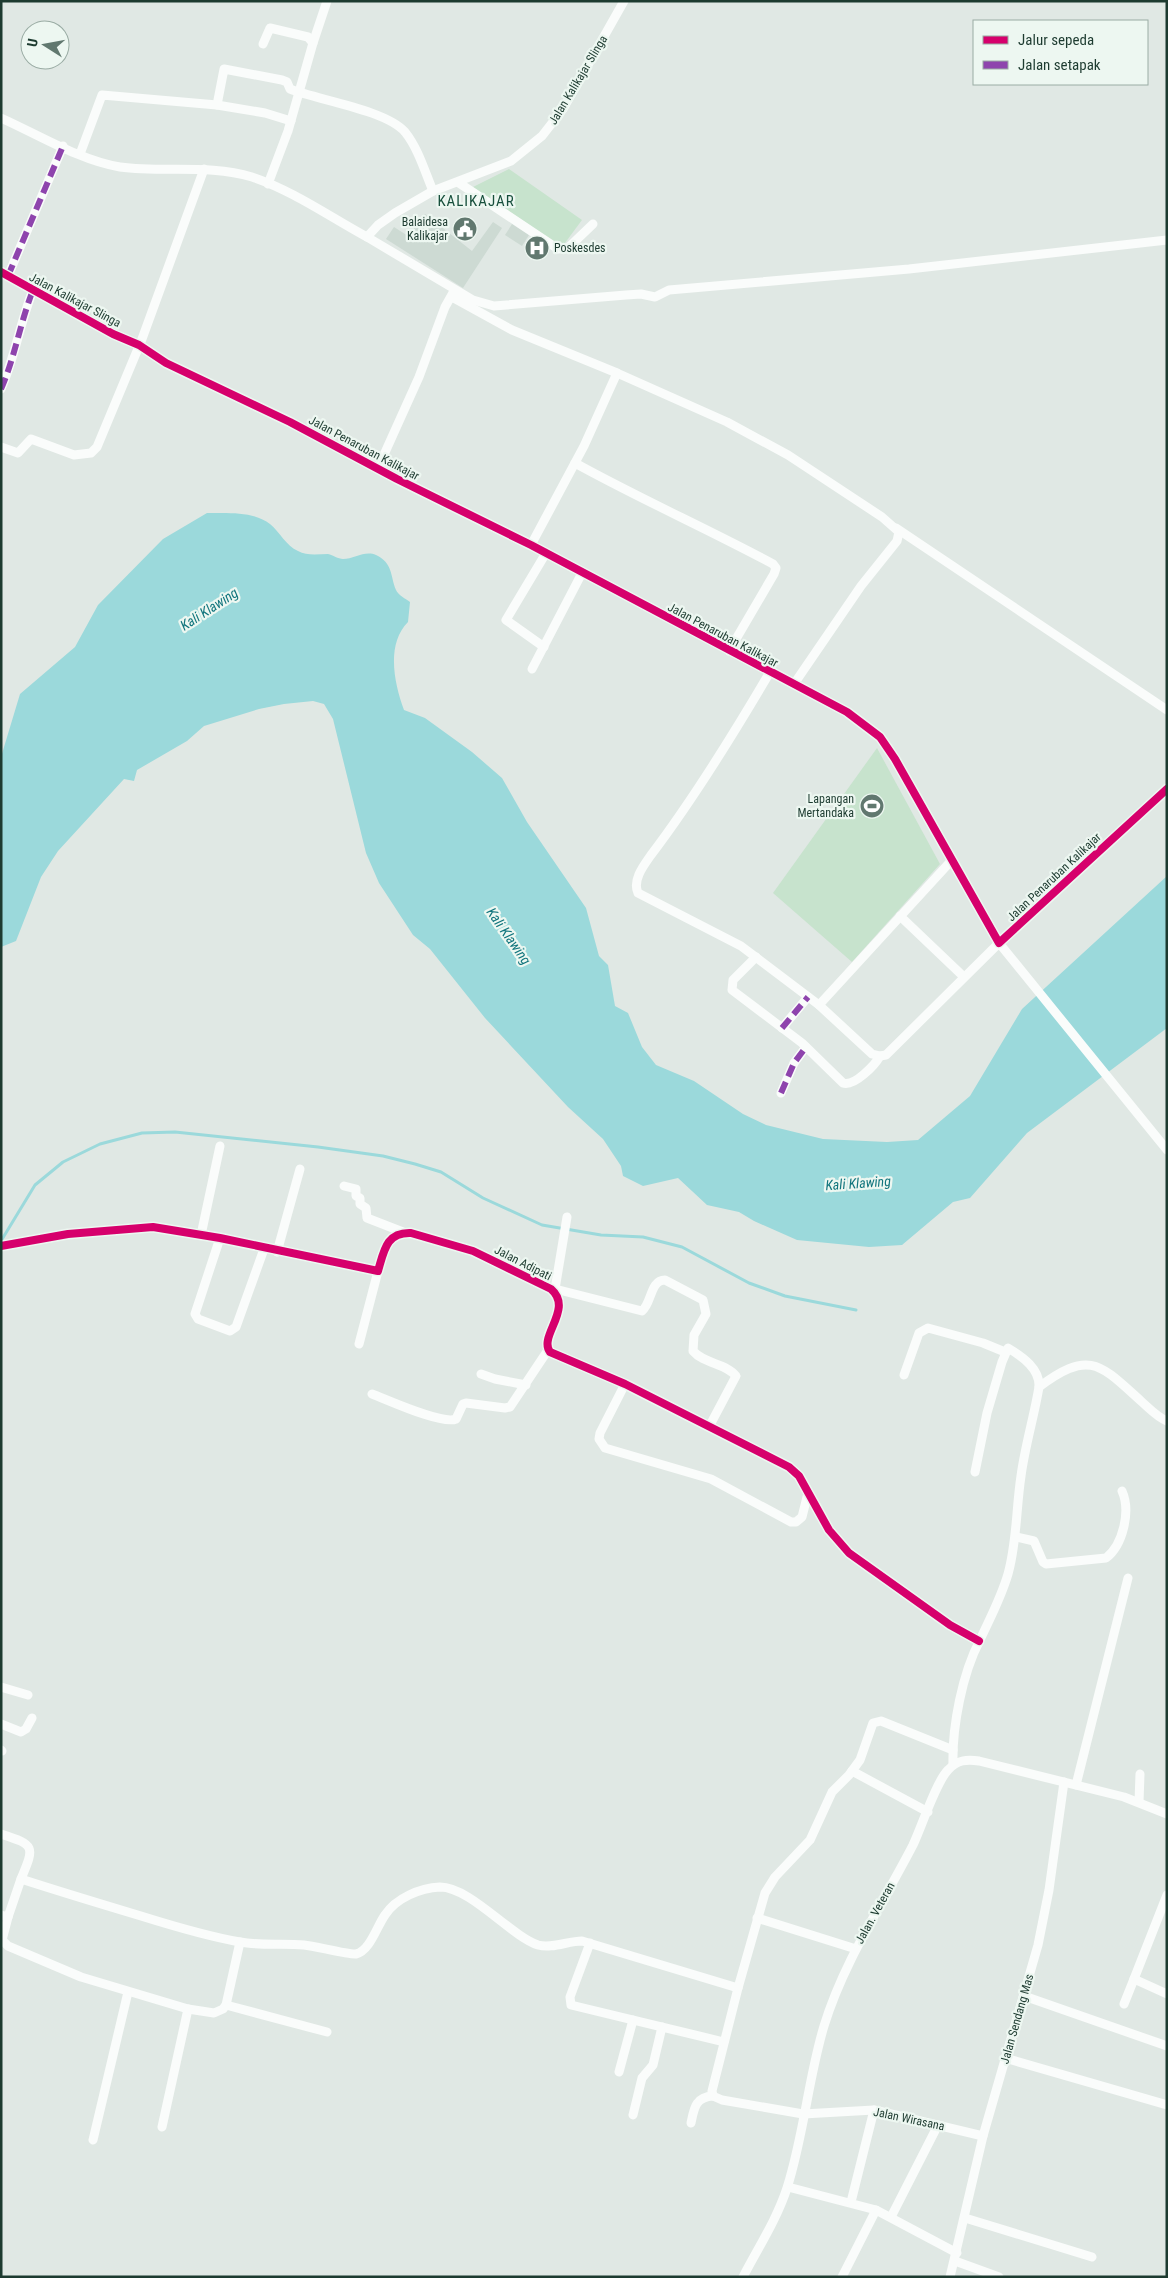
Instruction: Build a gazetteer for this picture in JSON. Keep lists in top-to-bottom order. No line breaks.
{"streets":{"street":["Jalan Kalikajar Slinga","Jalan Penaruban Kalikajar","Jalan Adipati","Jalan. Veteran","Jalan Sendang Mas","Jalan Wirasana"]},"crossings":[["Jalan Kalikajar Slinga","Jalan Penaruban Kalikajar"],["Jalan. Veteran","Jalan Wirasana"],["Jalan Sendang Mas","Jalan Wirasana"]],"districts":["KALIKAJAR"],"water":["Kali Klawing"],"places":{"public building":["Balaidesa Kalikajar"],"hospital":["Poskesdes"],"sports":["Lapangan Mertandaka"]},"legend":["Jalur sepeda","Jalan setapak"],"north":"left"}
